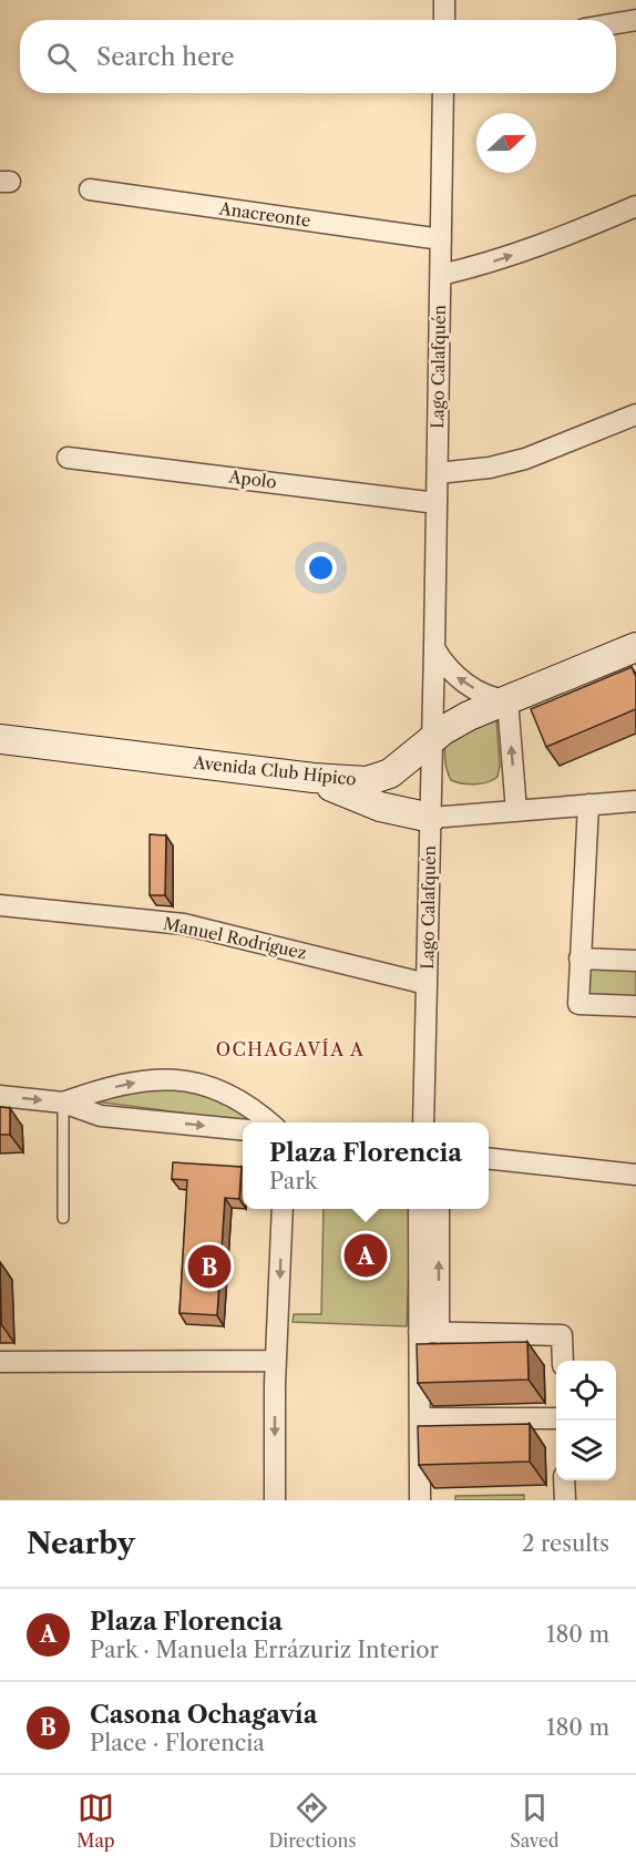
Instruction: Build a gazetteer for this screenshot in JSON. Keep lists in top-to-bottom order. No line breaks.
{"streets":{"main road":["Avenida Club Hípico"],"street":["Anacreonte","Lago Calafquén","Apolo","Manuel Rodríguez"]},"crossings":[["Anacreonte","Lago Calafquén"],["Lago Calafquén","Apolo"],["Lago Calafquén","Avenida Club Hípico"],["Lago Calafquén","Manuel Rodríguez"]],"districts":["OCHAGAVÍA A"],"north":"right","page":{"search":"Search here","popup":["Plaza Florencia","Park"],"pins":["A","B"],"heading":["Nearby","2 results"],"list":[{"mark":"A","name":"Plaza Florencia","note":"Park · Manuela Errázuriz Interior","value":"180 m"},{"mark":"B","name":"Casona Ochagavía","note":"Place · Florencia","value":"180 m"}],"nav":["Map","Directions","Saved"]}}
